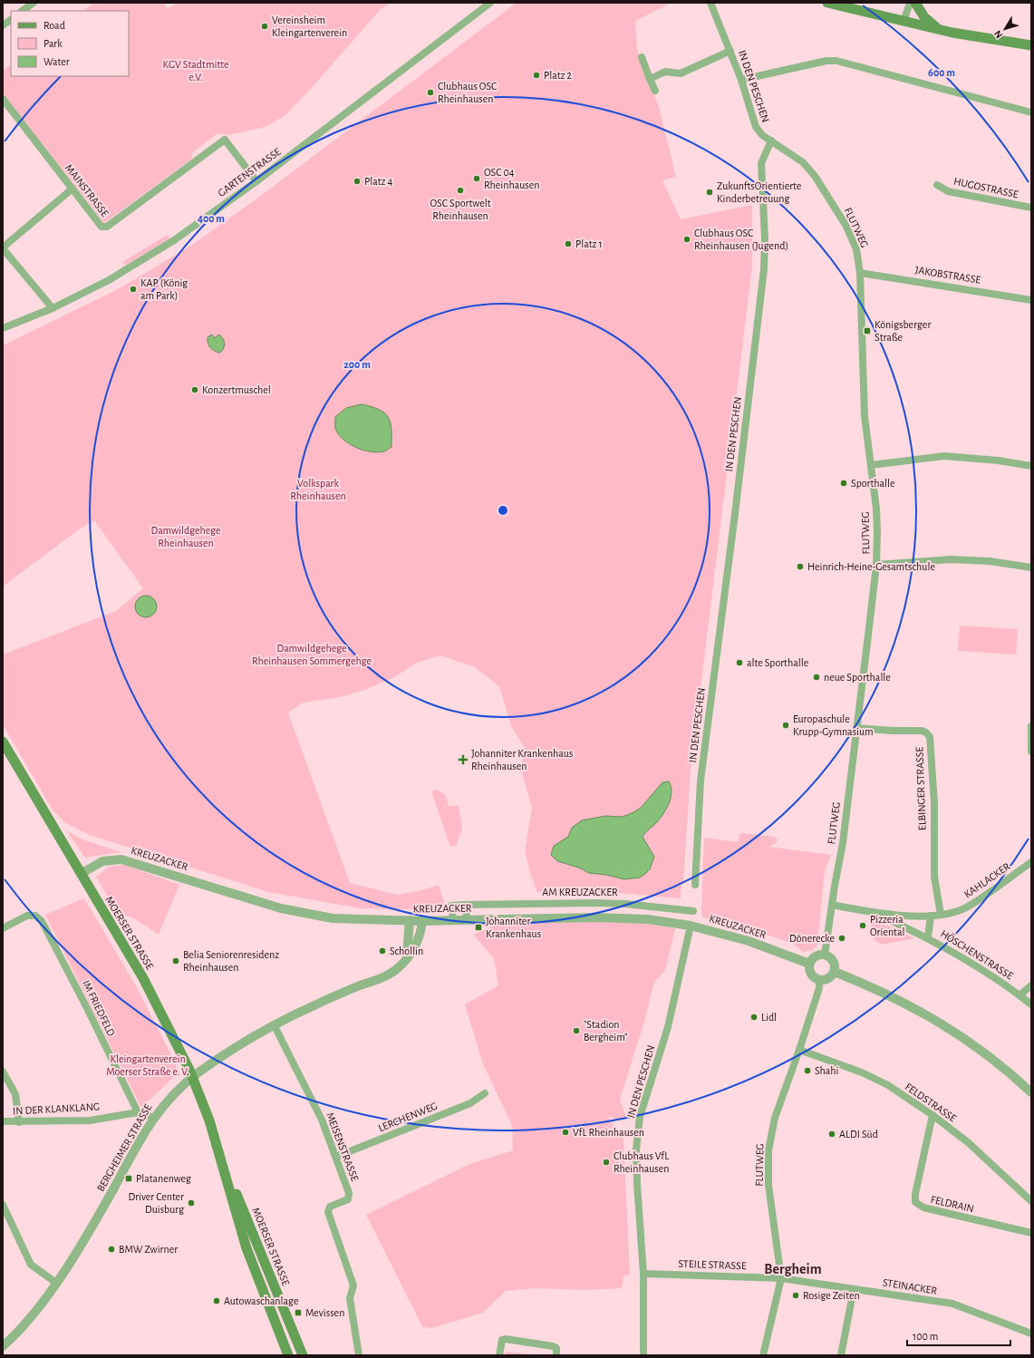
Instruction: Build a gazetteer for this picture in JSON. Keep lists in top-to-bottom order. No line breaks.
{"streets":{"main road":["MOERSER STRASSE"],"street":["IN DEN PESCHEN","GARTENSTRASSE","HUGOSTRASSE","MAINSTRASSE","FLUTWEG","JAKOBSTRASSE","ELBINGER STRASSE","KREUZACKER","KAHLACKER","AM KREUZACKER","HÖSCHENSTRASSE","IM FRIEDFELD","FELDSTRASSE","IN DER KLANKLANG","LERCHENWEG","MEISENSTRASSE","BERGHEIMER STRASSE","FELDRAIN","STEILE STRASSE","STEINACKER"]},"crossings":[["IN DEN PESCHEN","FLUTWEG"],["IN DEN PESCHEN","KREUZACKER"],["IN DEN PESCHEN","STEILE STRASSE"],["GARTENSTRASSE","MAINSTRASSE"],["FLUTWEG","JAKOBSTRASSE"],["FLUTWEG","ELBINGER STRASSE"],["FLUTWEG","KREUZACKER"],["FLUTWEG","KAHLACKER"],["FLUTWEG","FELDSTRASSE"],["FLUTWEG","STEILE STRASSE"],["FLUTWEG","STEINACKER"],["ELBINGER STRASSE","KAHLACKER"],["KREUZACKER","AM KREUZACKER"],["KREUZACKER","MOERSER STRASSE"],["KREUZACKER","BERGHEIMER STRASSE"],["KAHLACKER","HÖSCHENSTRASSE"],["MOERSER STRASSE","BERGHEIMER STRASSE"],["IM FRIEDFELD","IN DER KLANKLANG"],["FELDSTRASSE","FELDRAIN"],["LERCHENWEG","MEISENSTRASSE"],["MEISENSTRASSE","BERGHEIMER STRASSE"],["STEILE STRASSE","STEINACKER"]],"districts":["Bergheim"],"parks":["KGV Stadtmitte e.V.","Volkspark Rheinhausen","Damwildgehege Rheinhausen","Damwildgehege Rheinhausen Sommergehge","Kleingartenverein Moerser Straße e. V."],"places":{"other":["Vereinsheim Kleingartenverein","Platz 2","Clubhaus OSC Rheinhausen","OSC 04 Rheinhausen","Platz 4","OSC Sportwelt Rheinhausen","ZukunftsOrientierte Kinderbetreuung","Clubhaus OSC Rheinhausen (Jugend)","Platz 1","KAP (König am Park)","Konzertmuschel","Sporthalle","Heinrich-Heine-Gesamtschule","alte Sporthalle","neue Sporthalle","Europaschule Krupp-Gymnasium","Pizzeria Oriental","Dönerecke","Schollin","Belia Seniorenresidenz Rheinhausen","Lidl","\"Stadion Bergheim\"","Shahi","VfL Rheinhausen","ALDI Süd","Clubhaus VfL Rheinhausen","Driver Center Duisburg","BMW Zwirner","Rosige Zeiten","Autowaschanlage"],"transit":["Königsberger Straße","Johanniter Krankenhaus","Platanenweg","Mevissen"],"health":["Johanniter Krankenhaus Rheinhausen"]},"legend":["Road","Park","Water"],"scale_bar":"100 m","north":"bottom left","rings":["600 m","400 m","200 m"]}
